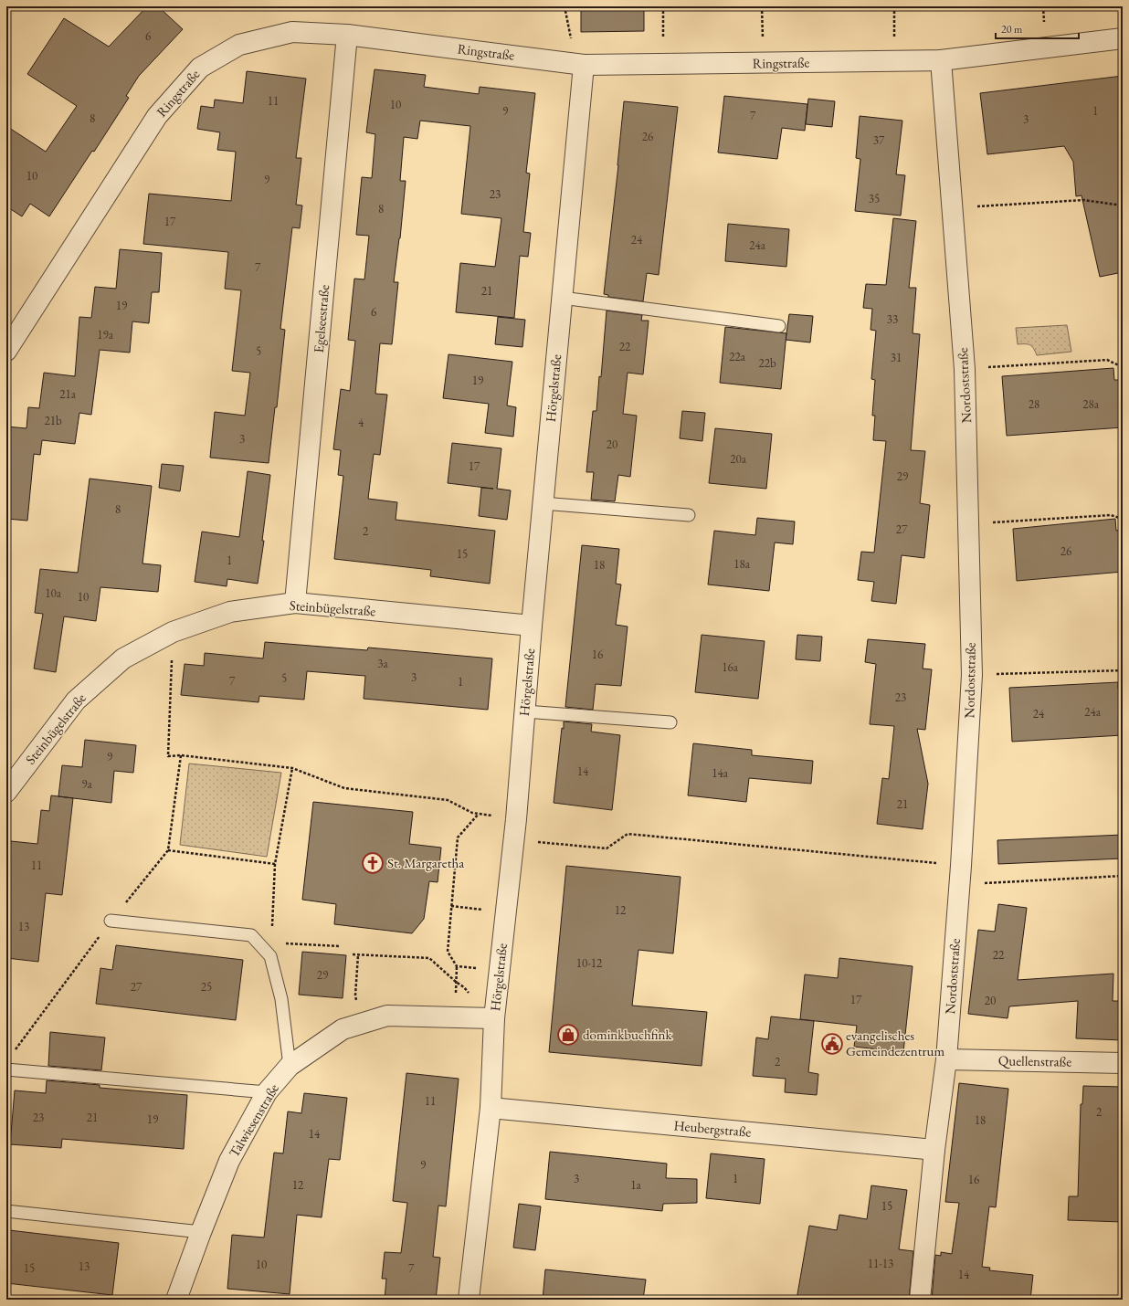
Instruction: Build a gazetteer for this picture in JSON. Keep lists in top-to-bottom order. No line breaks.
{"streets":{"street":["Ringstraße","Egelseestraße","Nordoststraße","Hörgelstraße","Steinbügelstraße","Quellenstraße","Talwiesenstraße","Heubergstraße"]},"crossings":[["Ringstraße","Egelseestraße"],["Ringstraße","Nordoststraße"],["Ringstraße","Hörgelstraße"],["Egelseestraße","Steinbügelstraße"],["Nordoststraße","Quellenstraße"],["Nordoststraße","Heubergstraße"],["Hörgelstraße","Steinbügelstraße"],["Hörgelstraße","Talwiesenstraße"],["Hörgelstraße","Heubergstraße"]],"places":{"church":["St. Margaretha"],"shop":["dominkbuchfink"],"public building":["evangelisches Gemeindezentrum"]},"house_numbers":["6","11","10","9","1","7","8","3","26","37","10","9","23","35","8","17","24","24a","7","21","19","6","33","19a","22","5","22a","31","22b","19","21a","28","28a","21b","4","3","20","20a","17","29","8","27","2","26","15","1","18a","18","10a","10","16","3a","16a","3","5","7","1","23","24a","24","9","14","14a","9a","21","11","12","13","22","10-12","29","27","25","17","20","2","11","2","23","21","19","18","14","9","3","1","16","12","1a","15","11-13","10","13","15","7","14"],"scale_bar":"20 m"}
